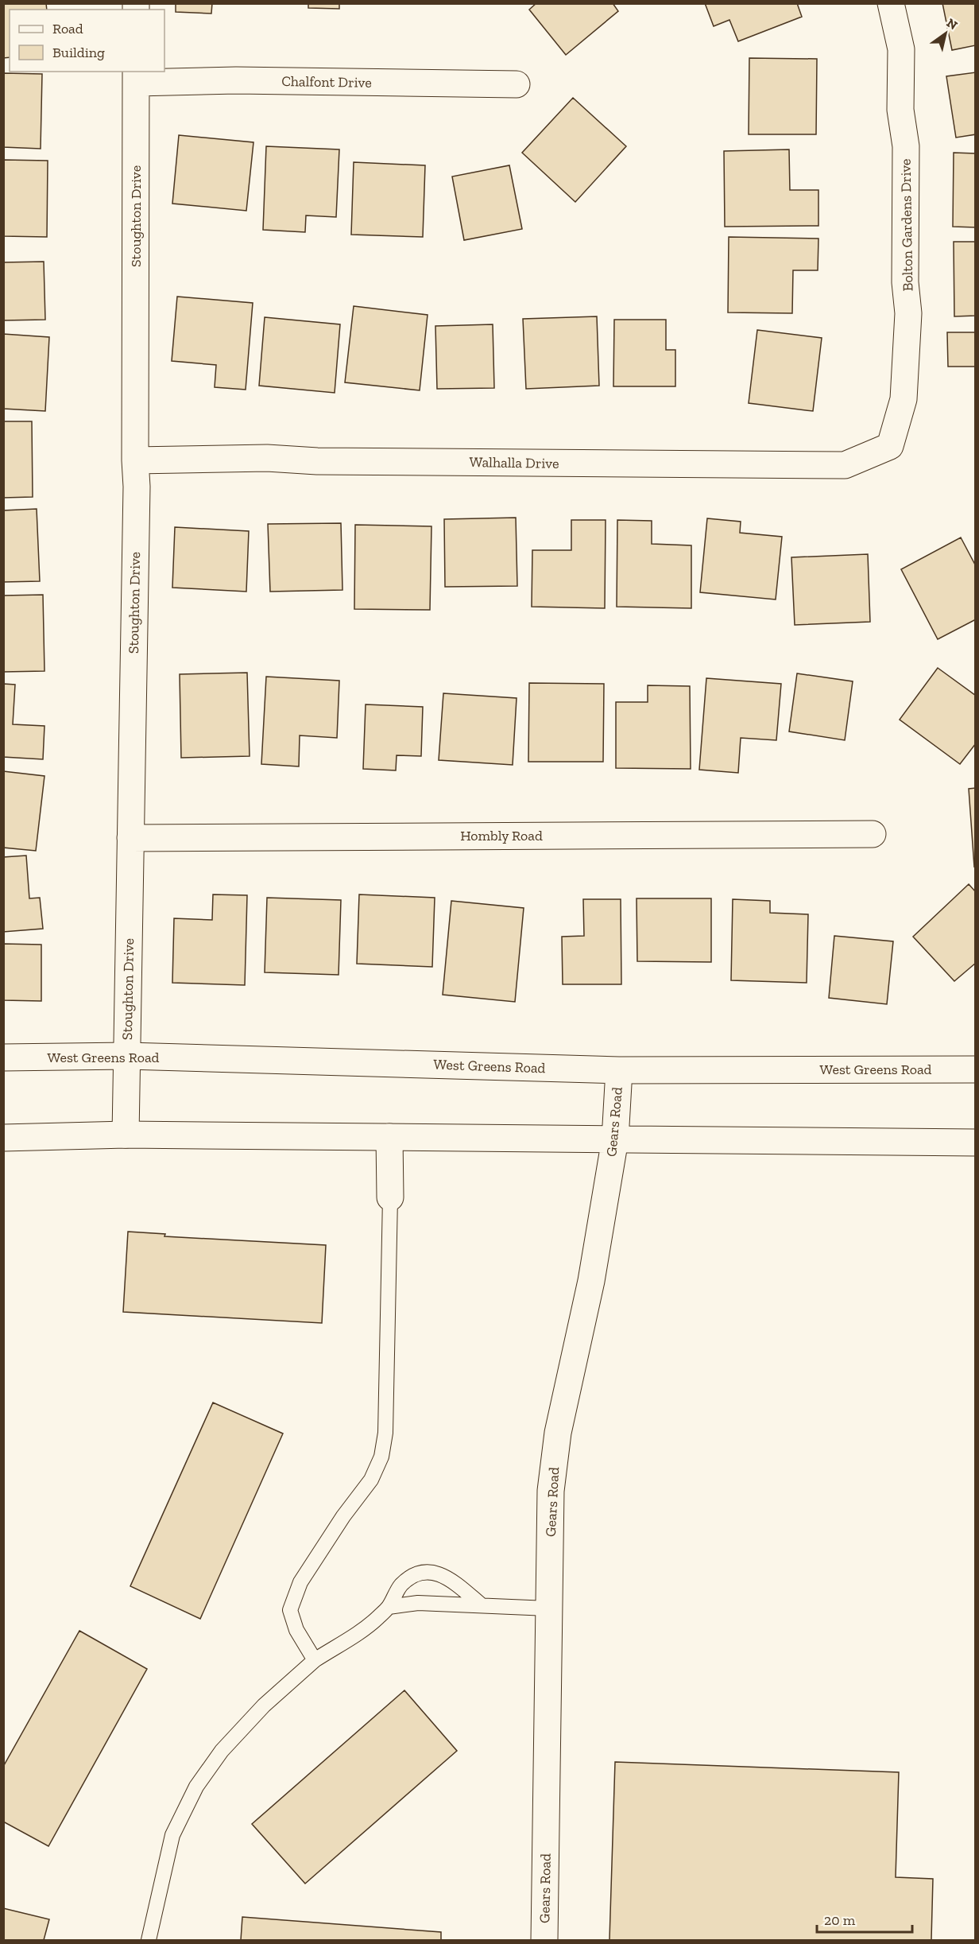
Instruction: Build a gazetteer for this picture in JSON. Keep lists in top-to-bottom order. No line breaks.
{"streets":{"street":["Chalfont Drive","Stoughton Drive","Bolton Gardens Drive","Walhalla Drive","Hombly Road","West Greens Road","Gears Road"]},"crossings":[["Chalfont Drive","Stoughton Drive"],["Stoughton Drive","Walhalla Drive"],["Stoughton Drive","Hombly Road"],["Stoughton Drive","West Greens Road"],["Bolton Gardens Drive","Walhalla Drive"],["West Greens Road","Gears Road"]],"legend":["Road","Building"],"scale_bar":"20 m","north":"top right"}
